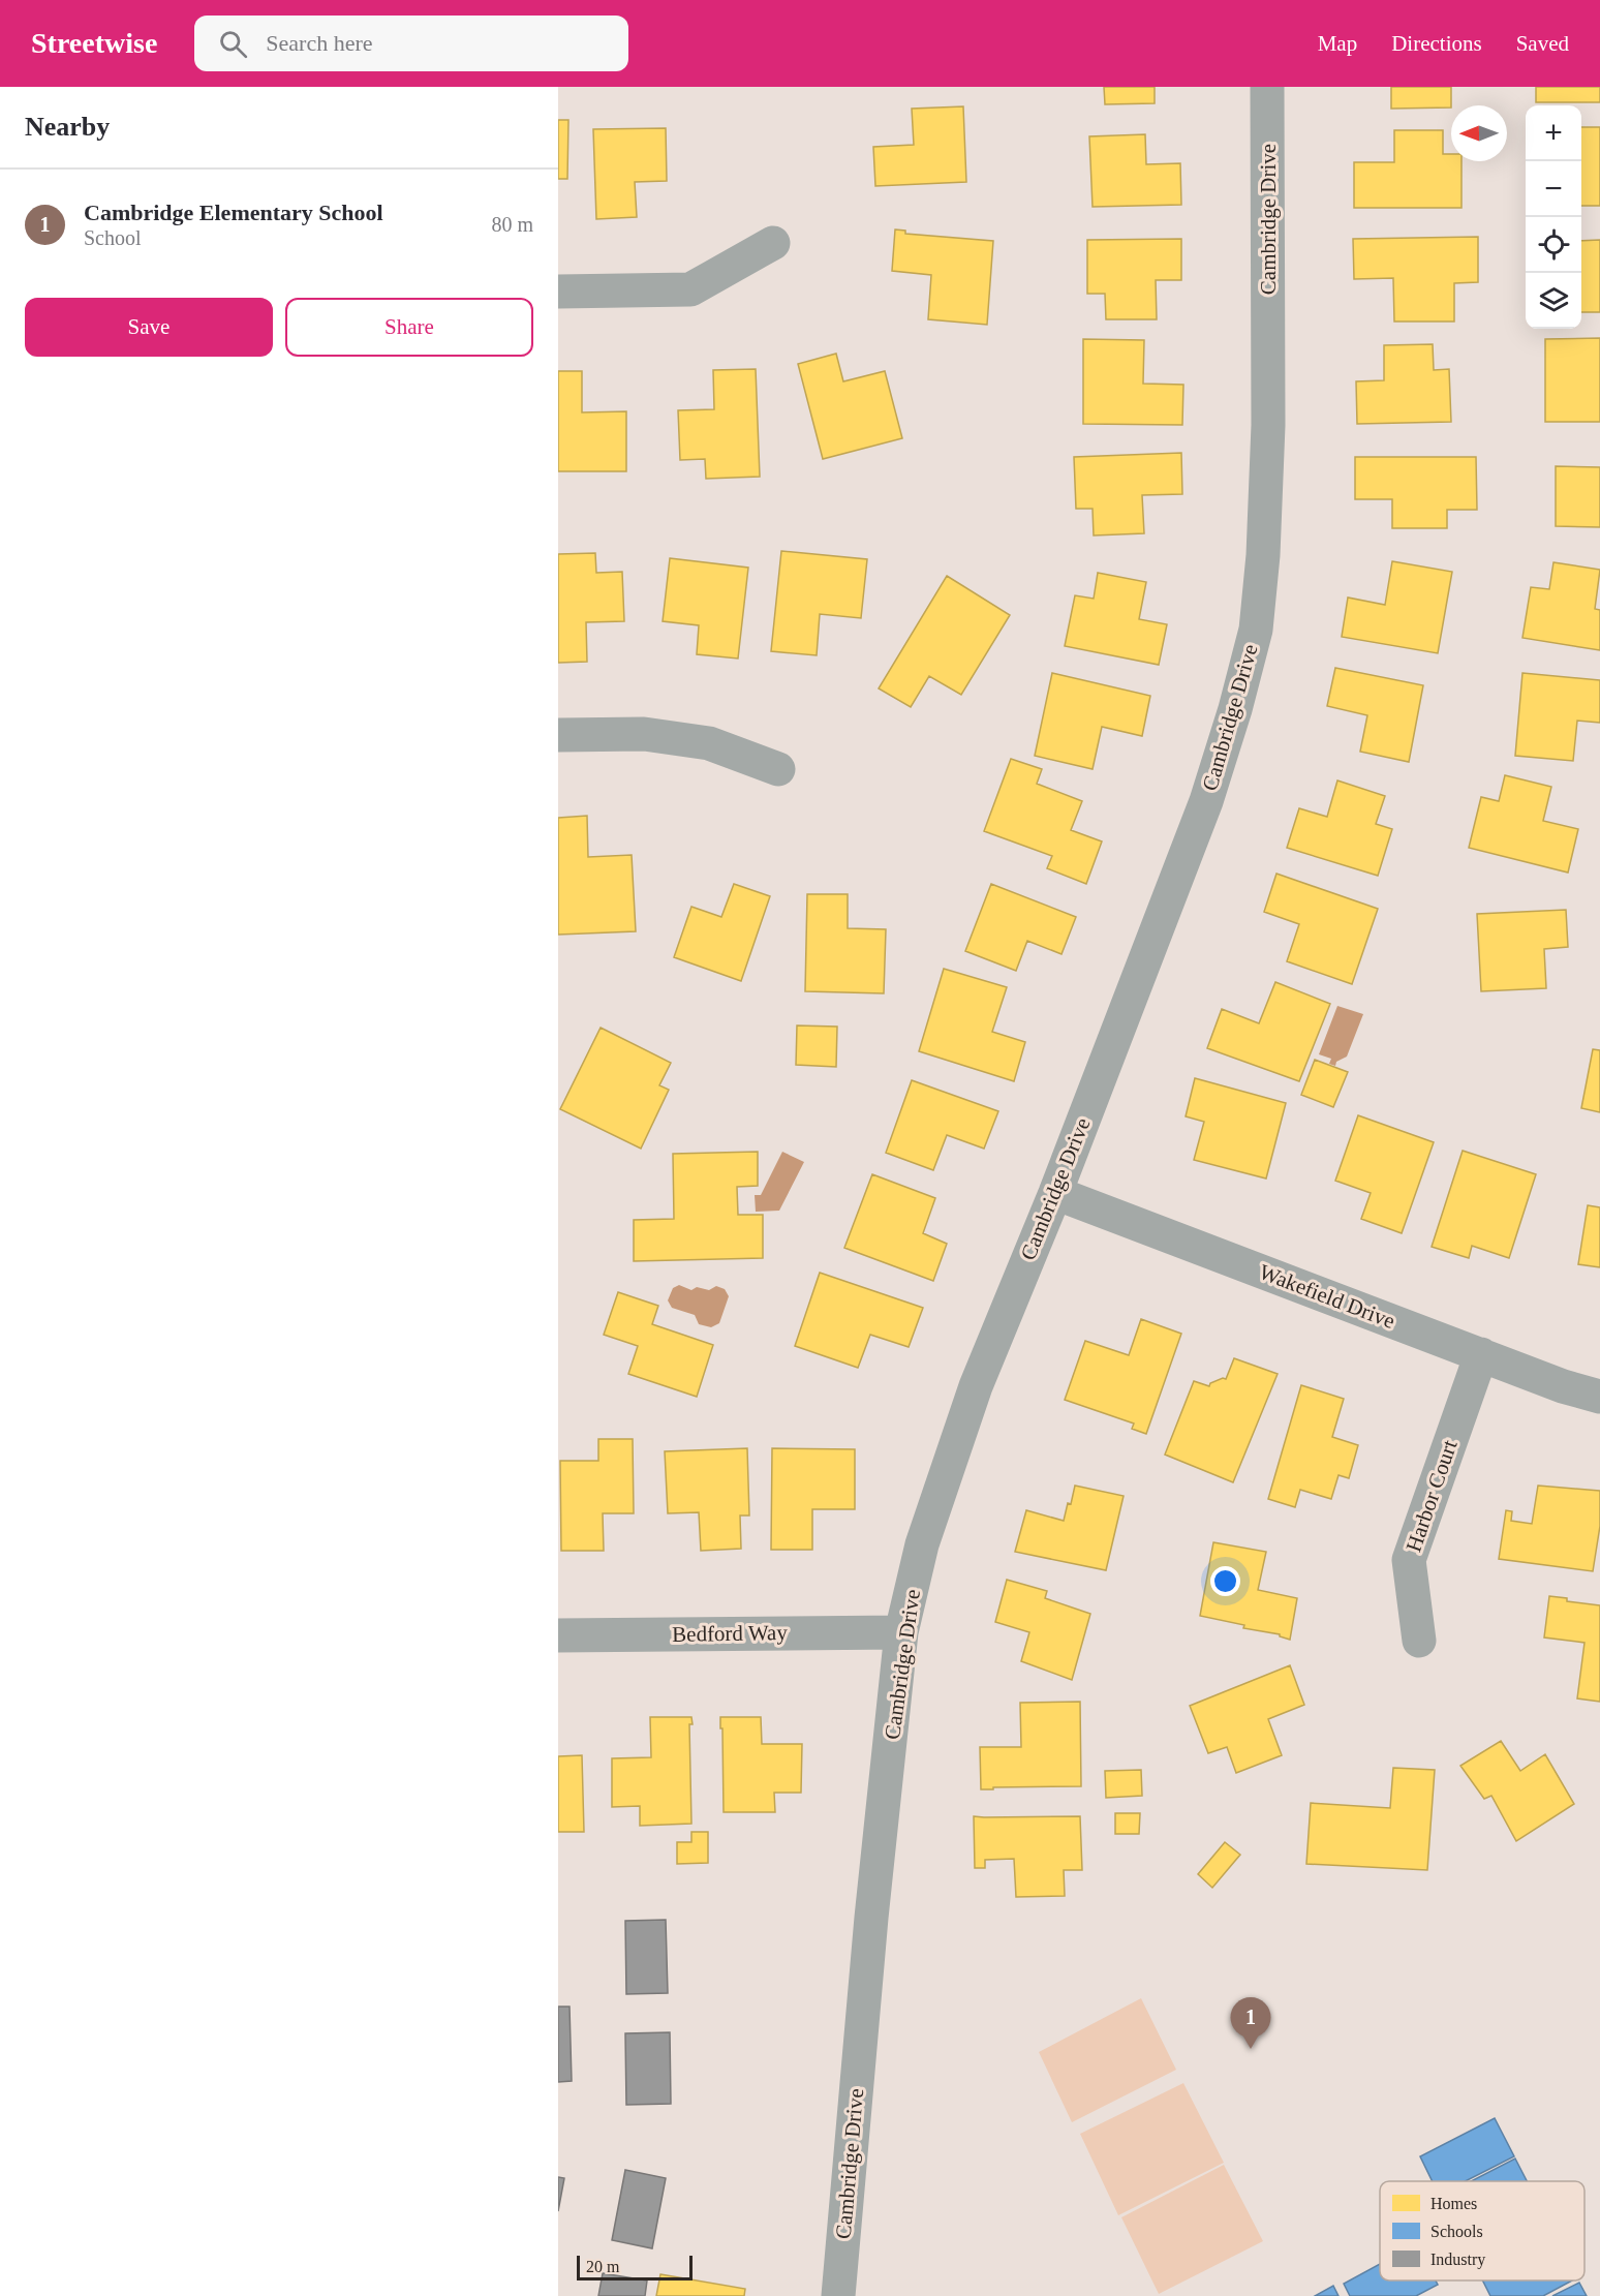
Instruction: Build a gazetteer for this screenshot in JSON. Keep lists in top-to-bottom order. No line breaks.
{"streets":{"street":["Cambridge Drive","Wakefield Drive","Harbor Court","Bedford Way"]},"crossings":[["Cambridge Drive","Wakefield Drive"],["Cambridge Drive","Bedford Way"],["Wakefield Drive","Harbor Court"]],"legend":["Homes","Schools","Industry"],"scale_bar":"20 m","north":"left","page":{"header":"Streetwise","search":"Search here","nav":["Map","Directions","Saved"],"heading":"Nearby","map_buttons":["+","−"],"list":[{"mark":"1","name":"Cambridge Elementary School","note":"School","value":"80 m"}],"buttons":["Save","Share"],"pins":"1","scale":"20 m"}}
